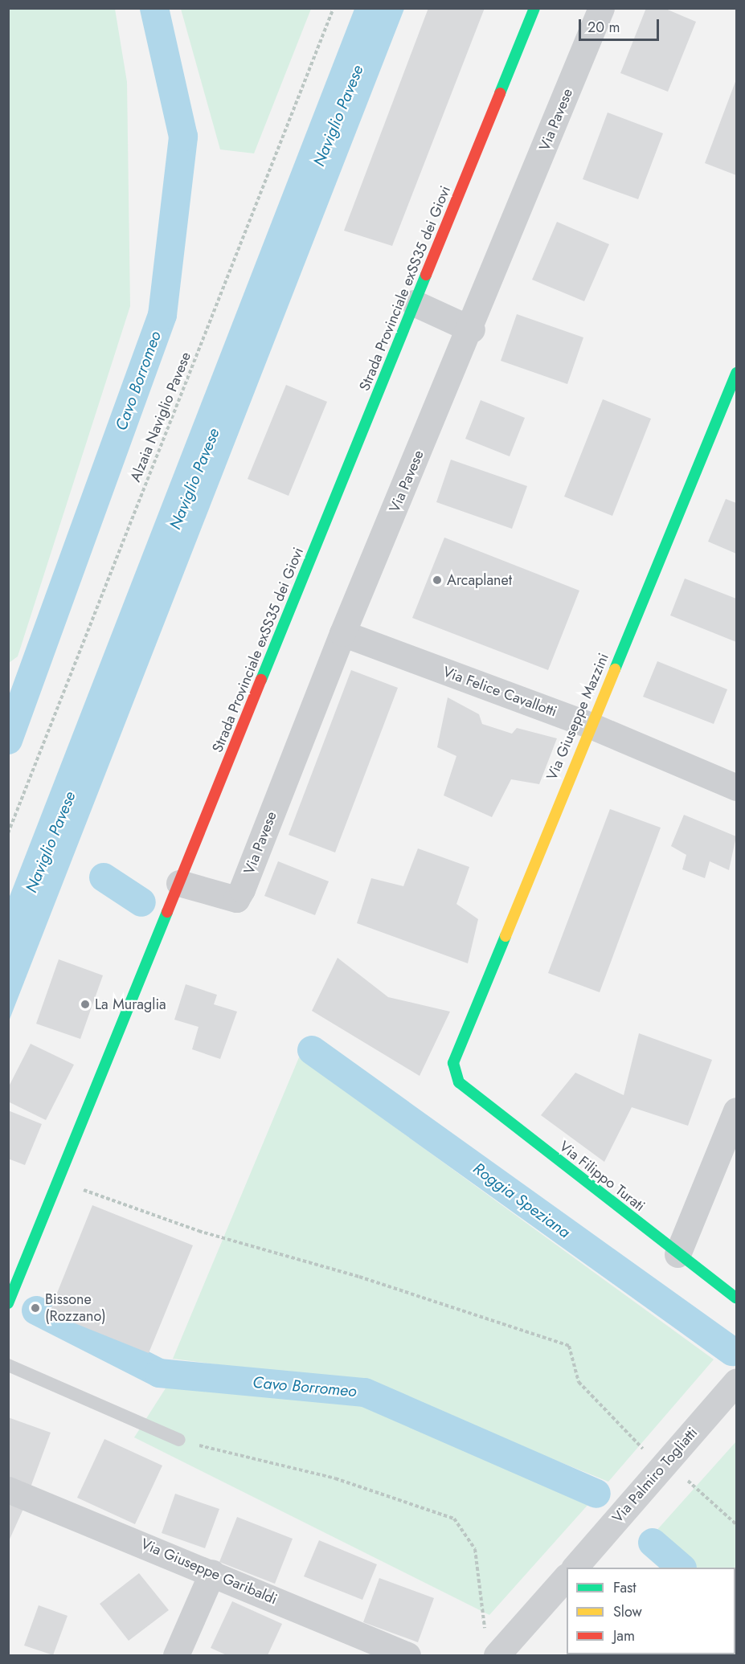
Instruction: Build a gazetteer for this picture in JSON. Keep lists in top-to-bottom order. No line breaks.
{"streets":{"main road":["Strada Provinciale exSS35 dei Giovi","Via Giuseppe Mazzini","Via Filippo Turati"],"street":["Via Pavese","Via Felice Cavallotti","Via Palmiro Togliatti","Via Giuseppe Garibaldi"],"path":["Alzaia Naviglio Pavese"]},"crossings":[["Via Pavese","Strada Provinciale exSS35 dei Giovi"],["Via Pavese","Via Felice Cavallotti"],["Via Felice Cavallotti","Via Giuseppe Mazzini"],["Via Giuseppe Mazzini","Via Filippo Turati"]],"water":["Naviglio Pavese","Cavo Borromeo","Roggia Speziana"],"places":["Arcaplanet","La Muraglia","Bissone (Rozzano)"],"legend":["Fast","Slow","Jam"],"scale_bar":"20 m"}
